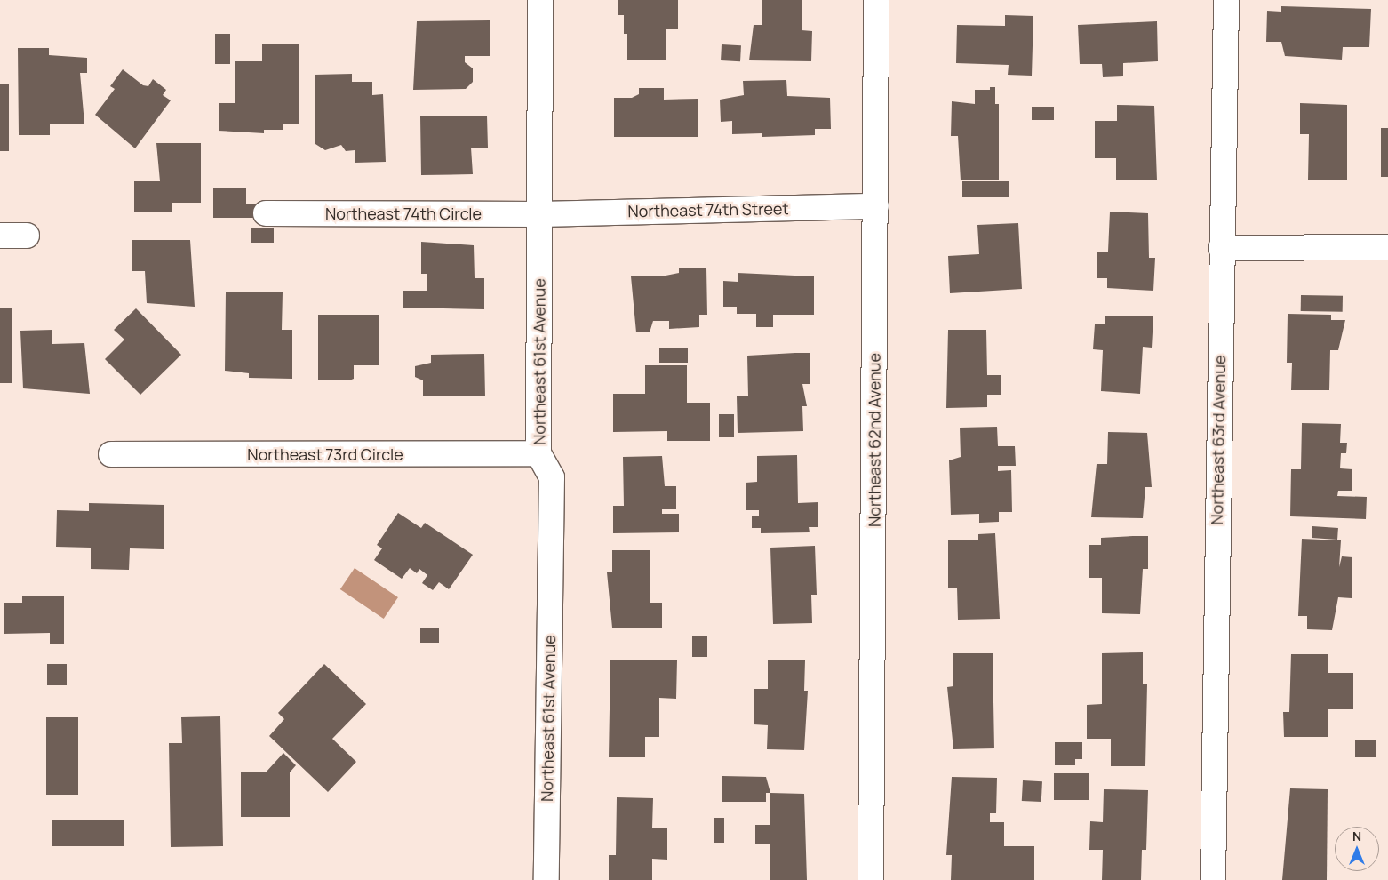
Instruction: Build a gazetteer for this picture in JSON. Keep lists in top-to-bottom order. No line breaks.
{"streets":{"street":["Northeast 74th Street","Northeast 74th Circle","Northeast 61st Avenue","Northeast 62nd Avenue","Northeast 63rd Avenue","Northeast 73rd Circle"]},"crossings":[["Northeast 74th Street","Northeast 74th Circle"],["Northeast 74th Street","Northeast 61st Avenue"],["Northeast 74th Street","Northeast 62nd Avenue"],["Northeast 74th Circle","Northeast 61st Avenue"],["Northeast 61st Avenue","Northeast 73rd Circle"]],"north":"top"}
